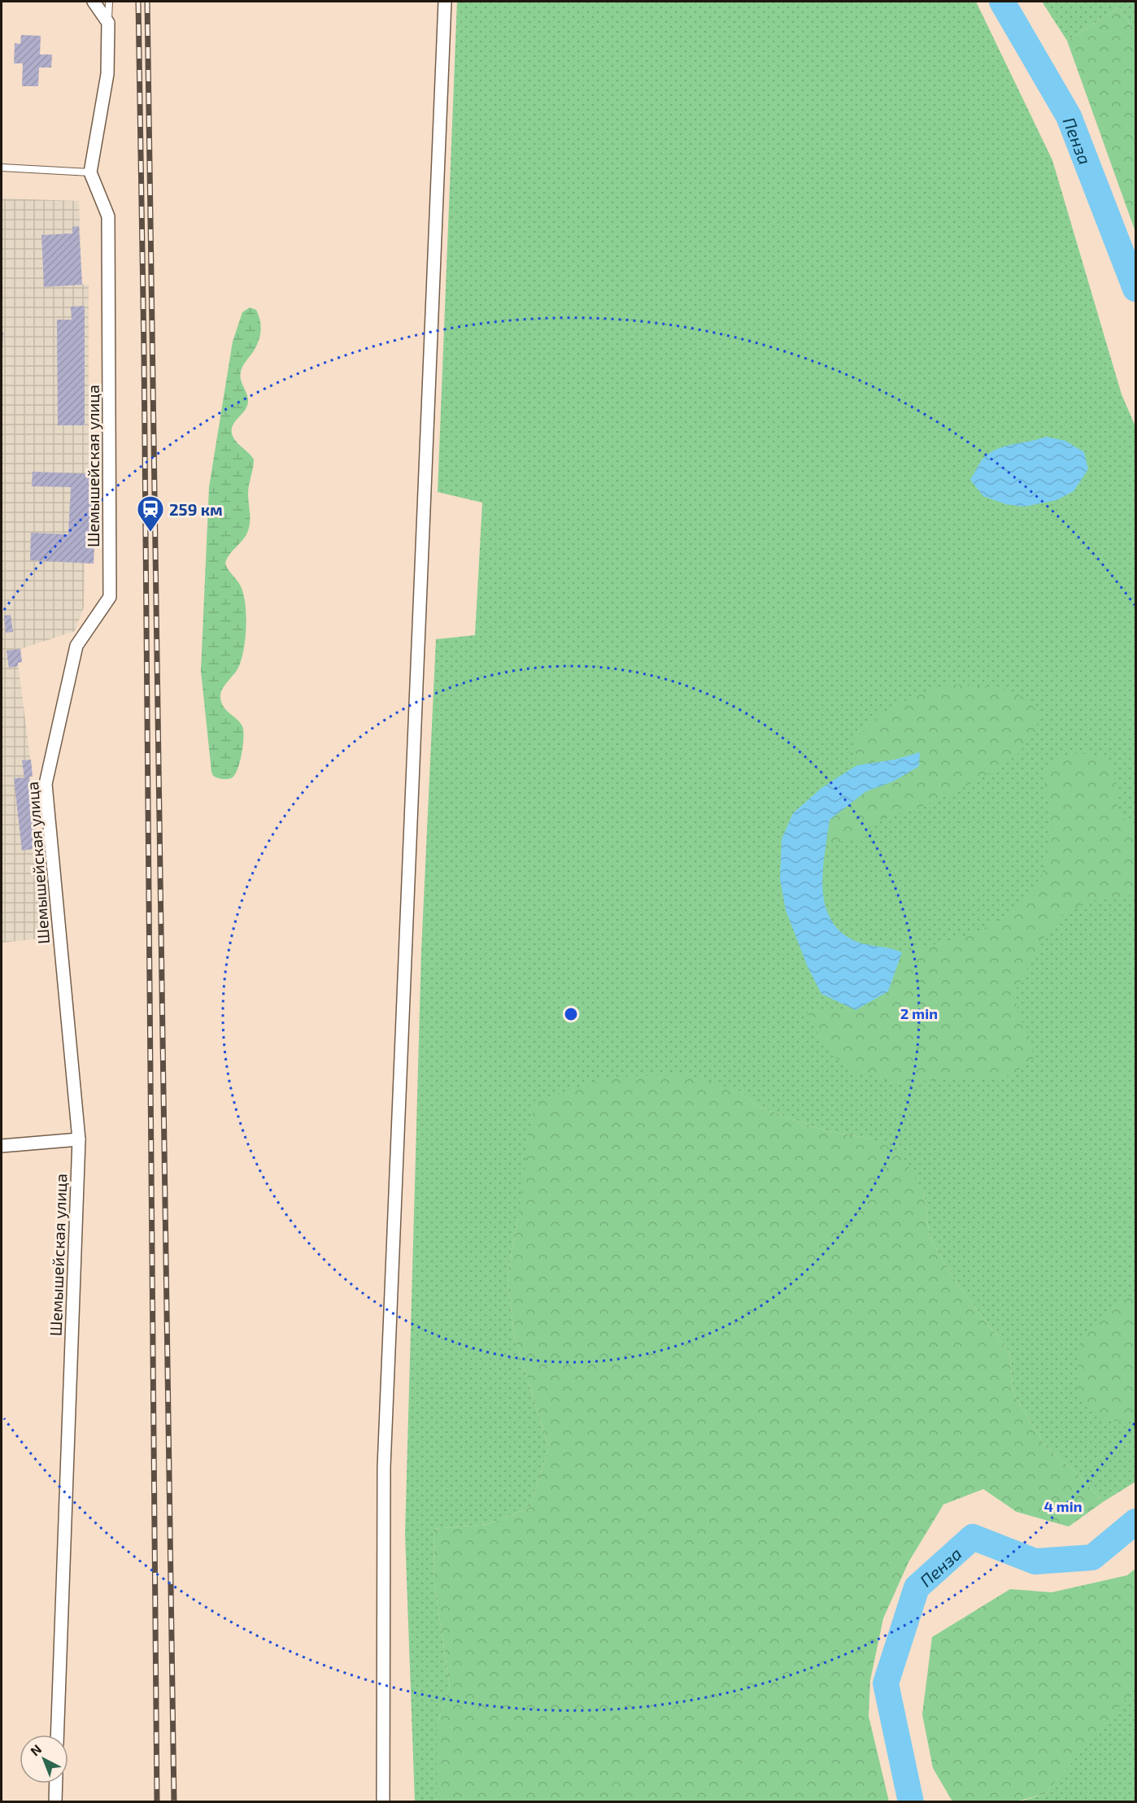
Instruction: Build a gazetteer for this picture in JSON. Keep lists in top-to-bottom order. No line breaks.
{"streets":{"street":["Шемышейская улица"]},"water":["Пенза"],"places":{"station":["259 км"]},"north":"top left","rings":["2 min","4 min"]}
